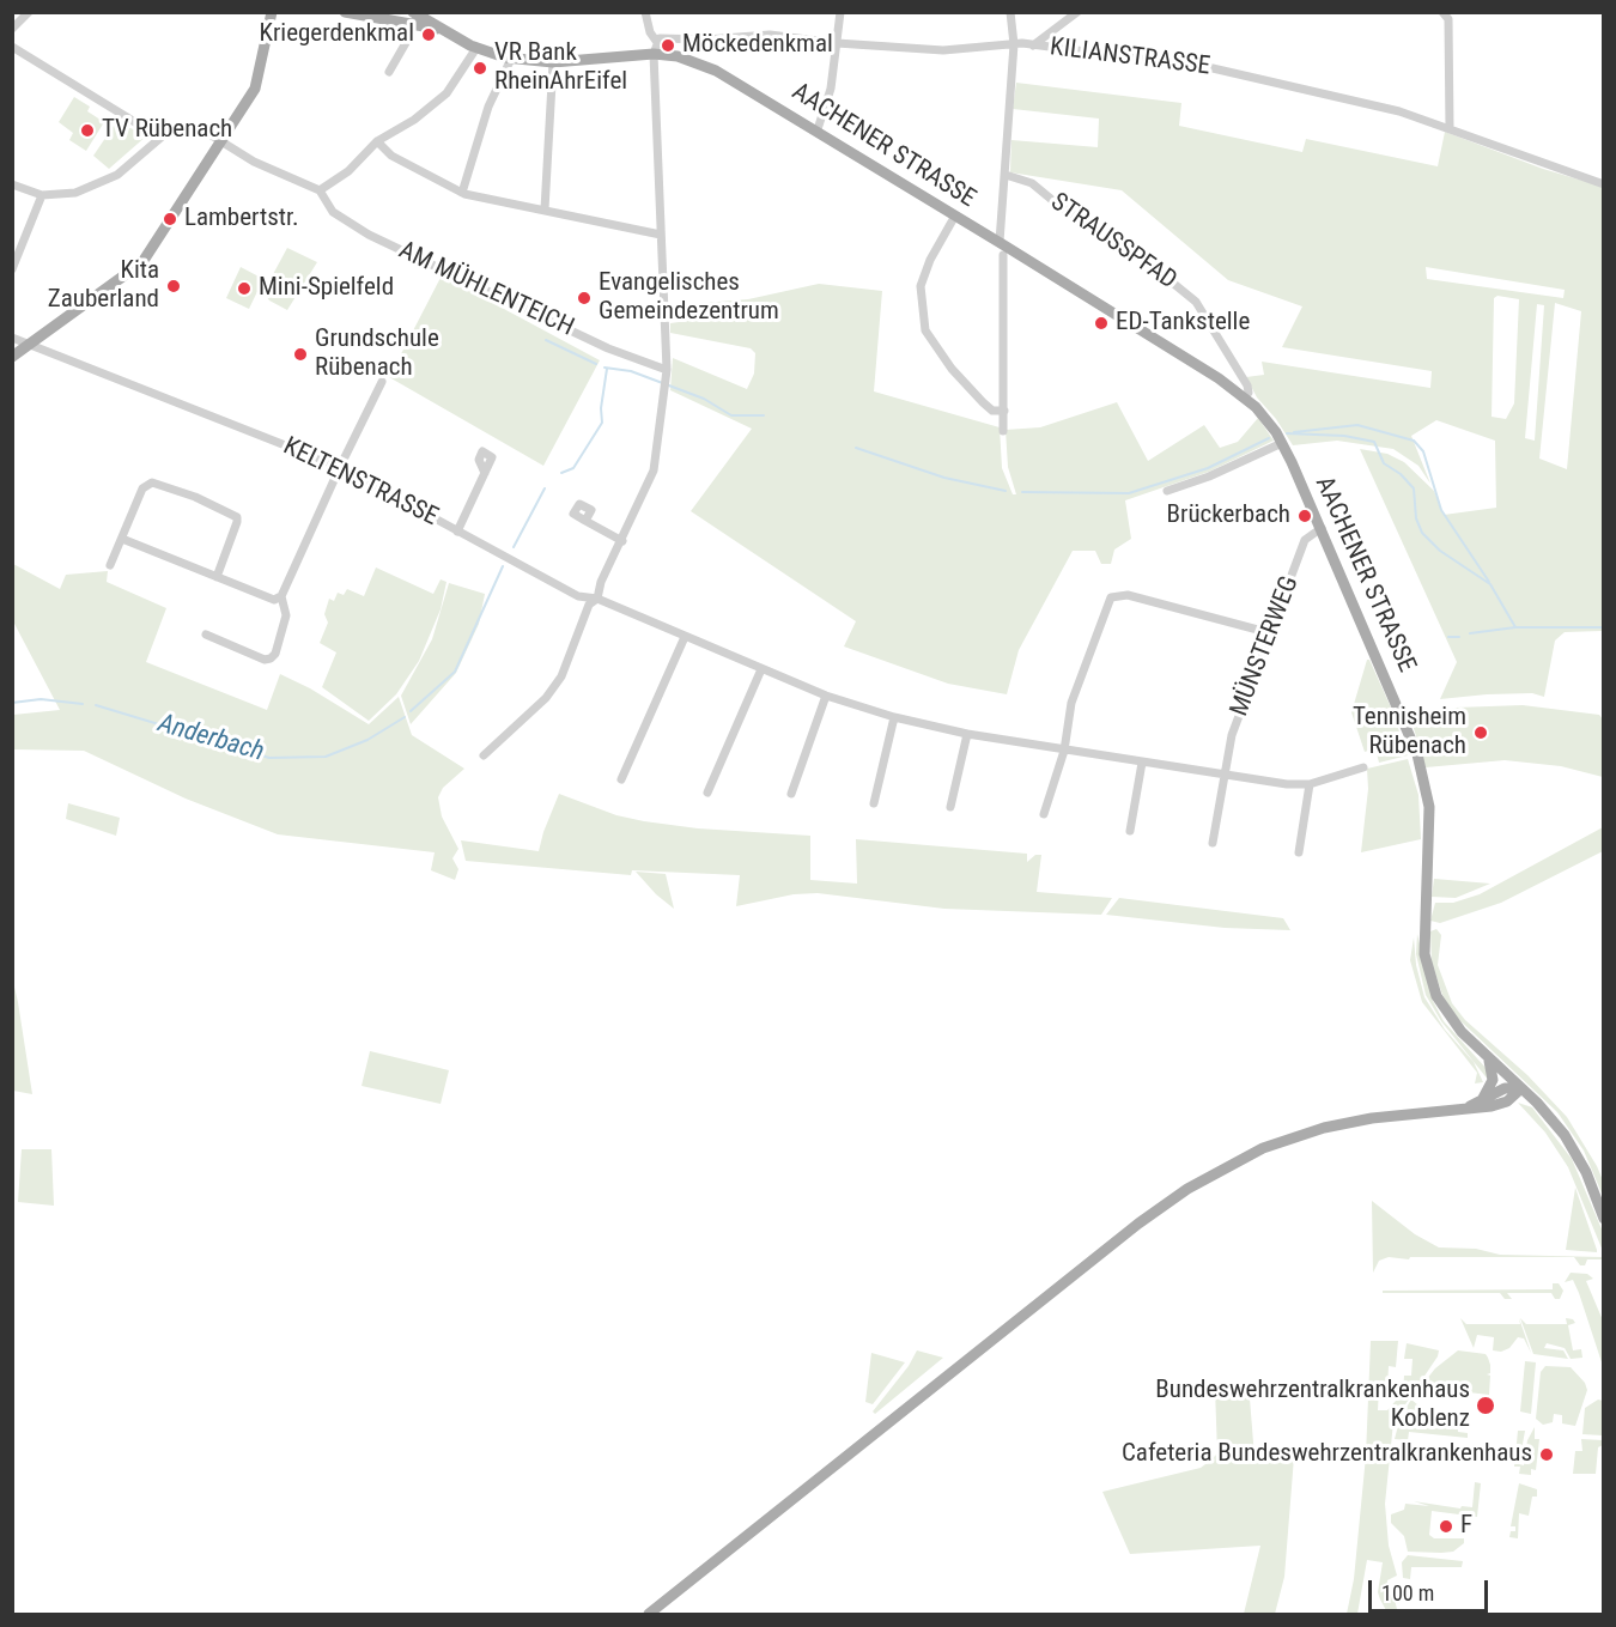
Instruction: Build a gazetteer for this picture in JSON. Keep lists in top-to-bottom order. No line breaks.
{"streets":{"main road":["AACHENER STRASSE"],"street":["KILIANSTRASSE","STRAUSSPFAD","AM MÜHLENTEICH","KELTENSTRASSE","MÜNSTERWEG"]},"crossings":[["AACHENER STRASSE","STRAUSSPFAD"],["AACHENER STRASSE","MÜNSTERWEG"],["KELTENSTRASSE","MÜNSTERWEG"]],"water":["Anderbach"],"places":["Kriegerdenkmal","Möckedenkmal","VR Bank RheinAhrEifel","TV Rübenach","Lambertstr.","Kita Zauberland","Mini-Spielfeld","Evangelisches Gemeindezentrum","ED-Tankstelle","Grundschule Rübenach","Brückerbach","Tennisheim Rübenach","Bundeswehrzentralkrankenhaus Koblenz","Cafeteria Bundeswehrzentralkrankenhaus","F"],"scale_bar":"100 m"}
